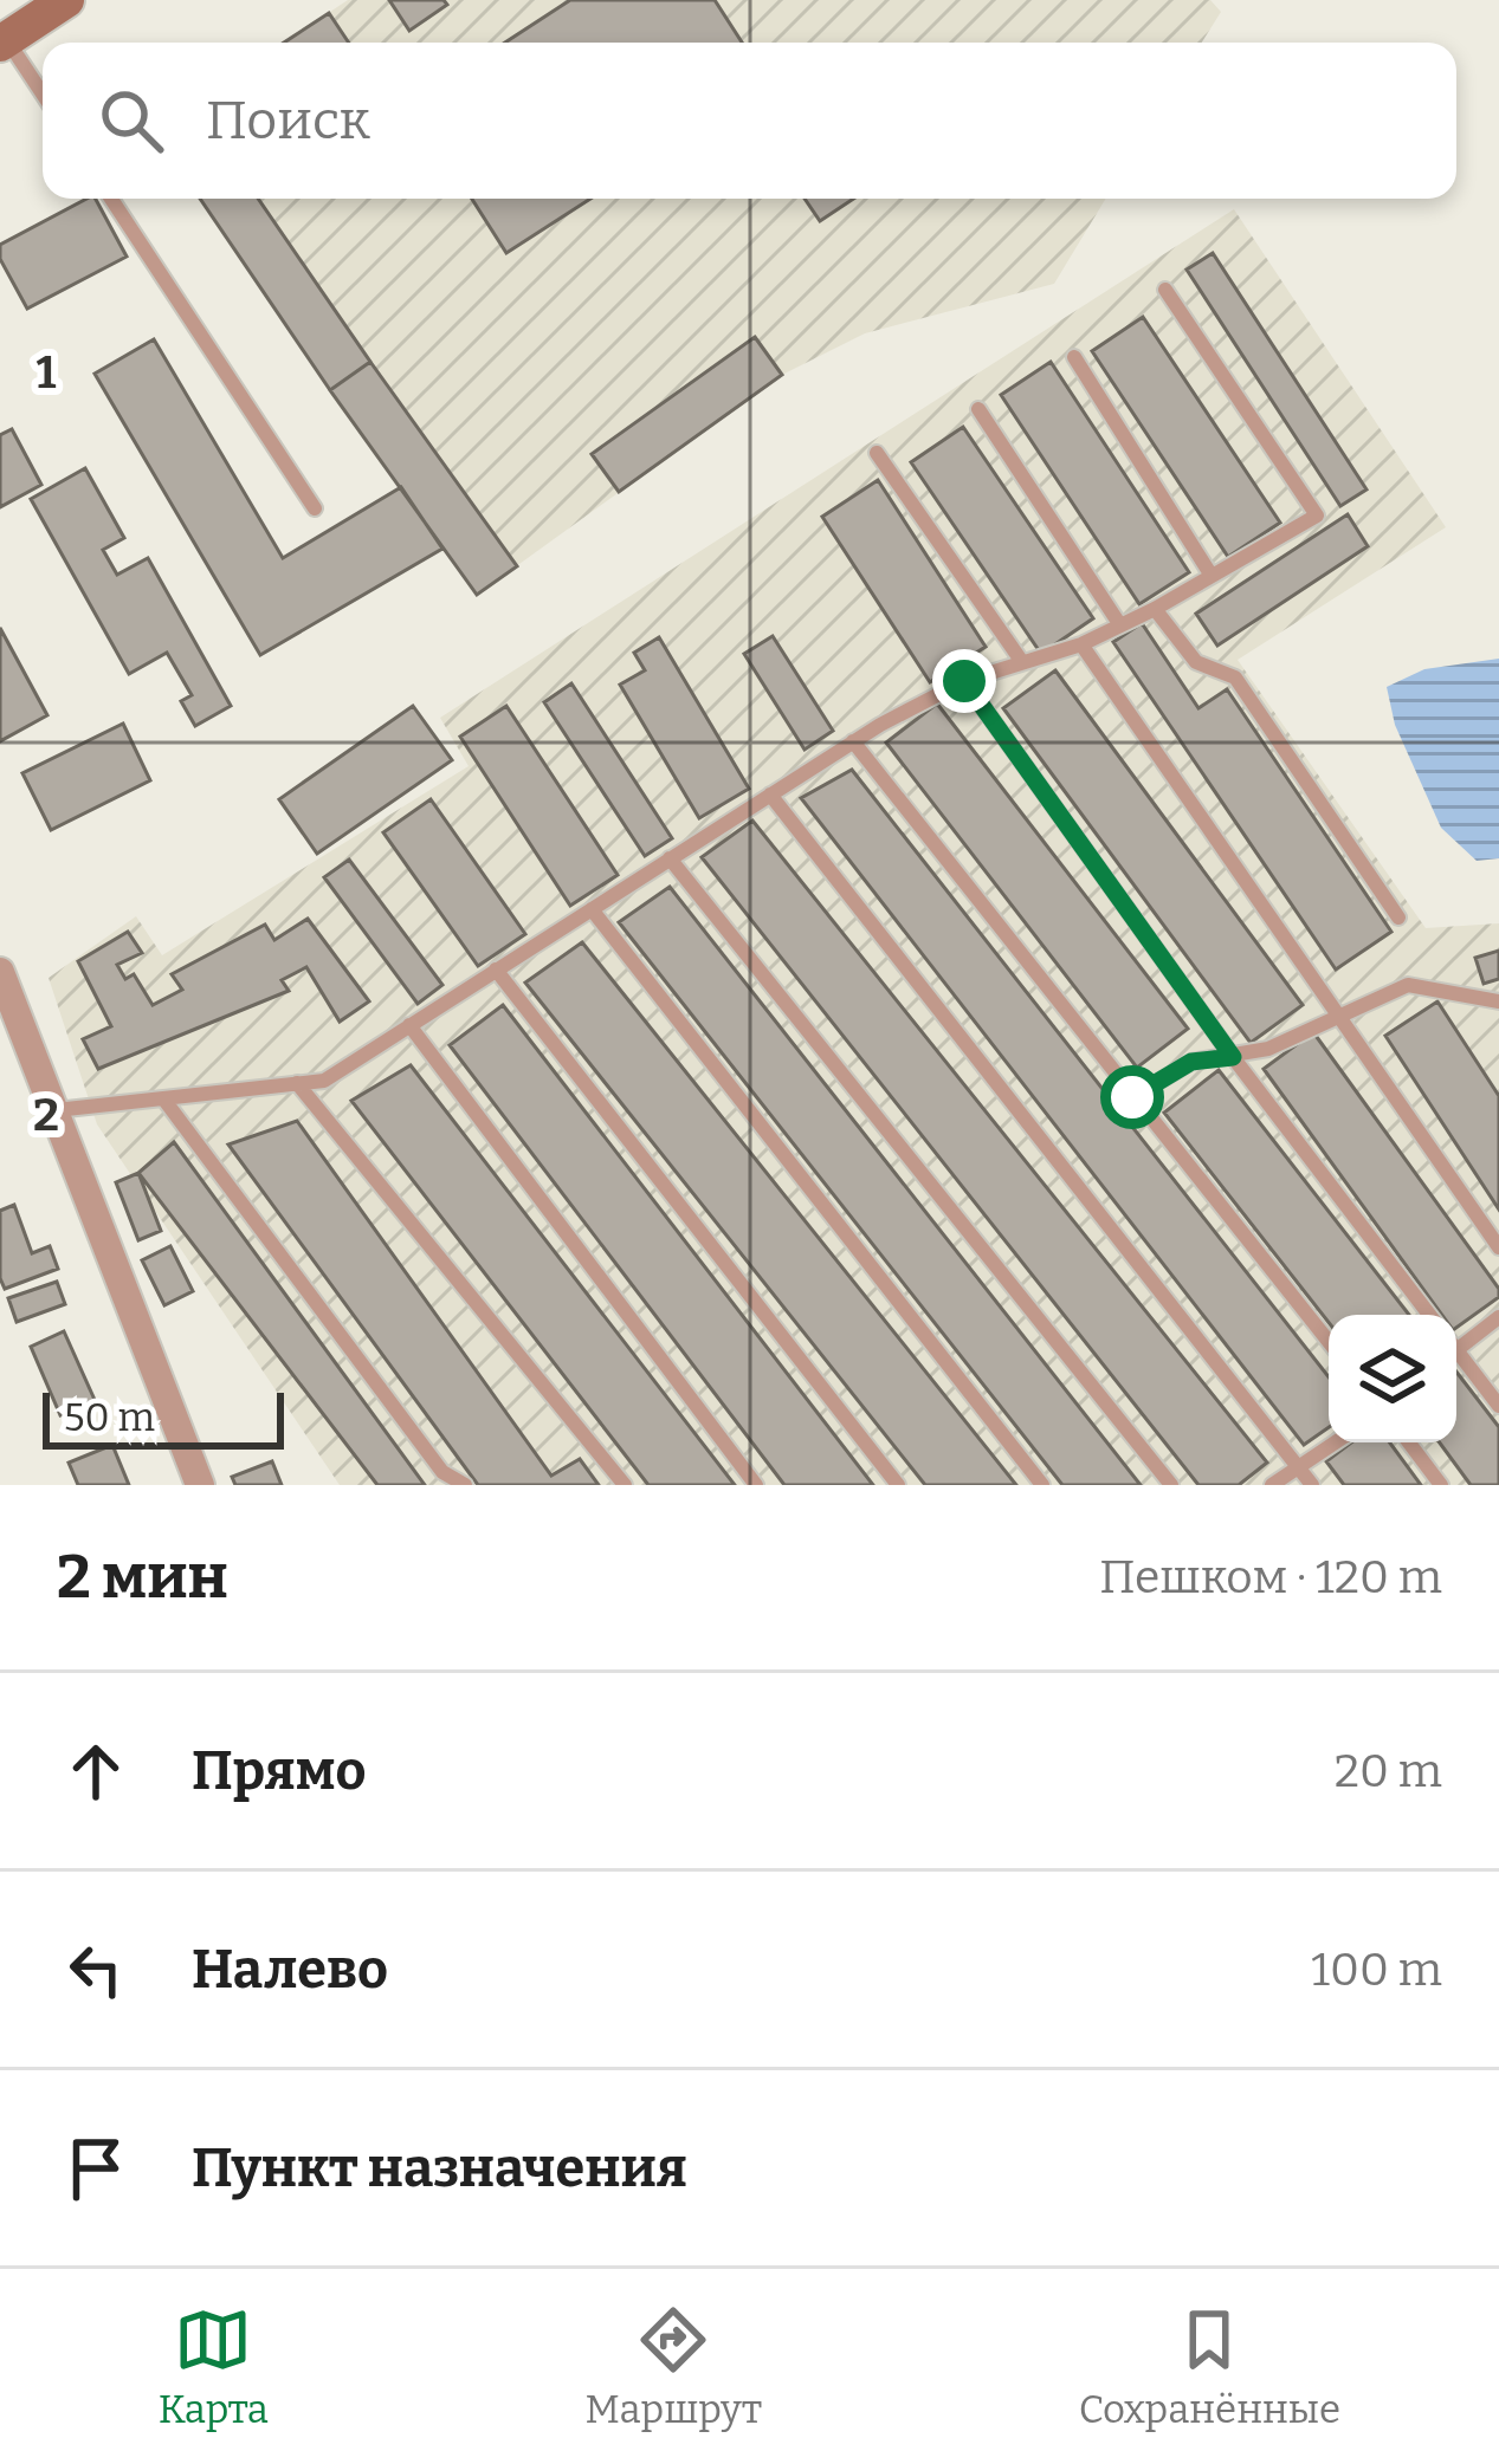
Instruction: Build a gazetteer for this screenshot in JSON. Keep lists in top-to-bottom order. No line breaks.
{"scale_bar":"50 m","page":{"search":"Поиск","scale":"50 m","heading":["2 мин","Пешком · 120 m"],"list":[["Прямо","20 m"],["Налево","100 m"],"Пункт назначения"],"nav":["Карта","Маршрут","Сохранённые"]},"grid":{"rows":["1","2"]}}
